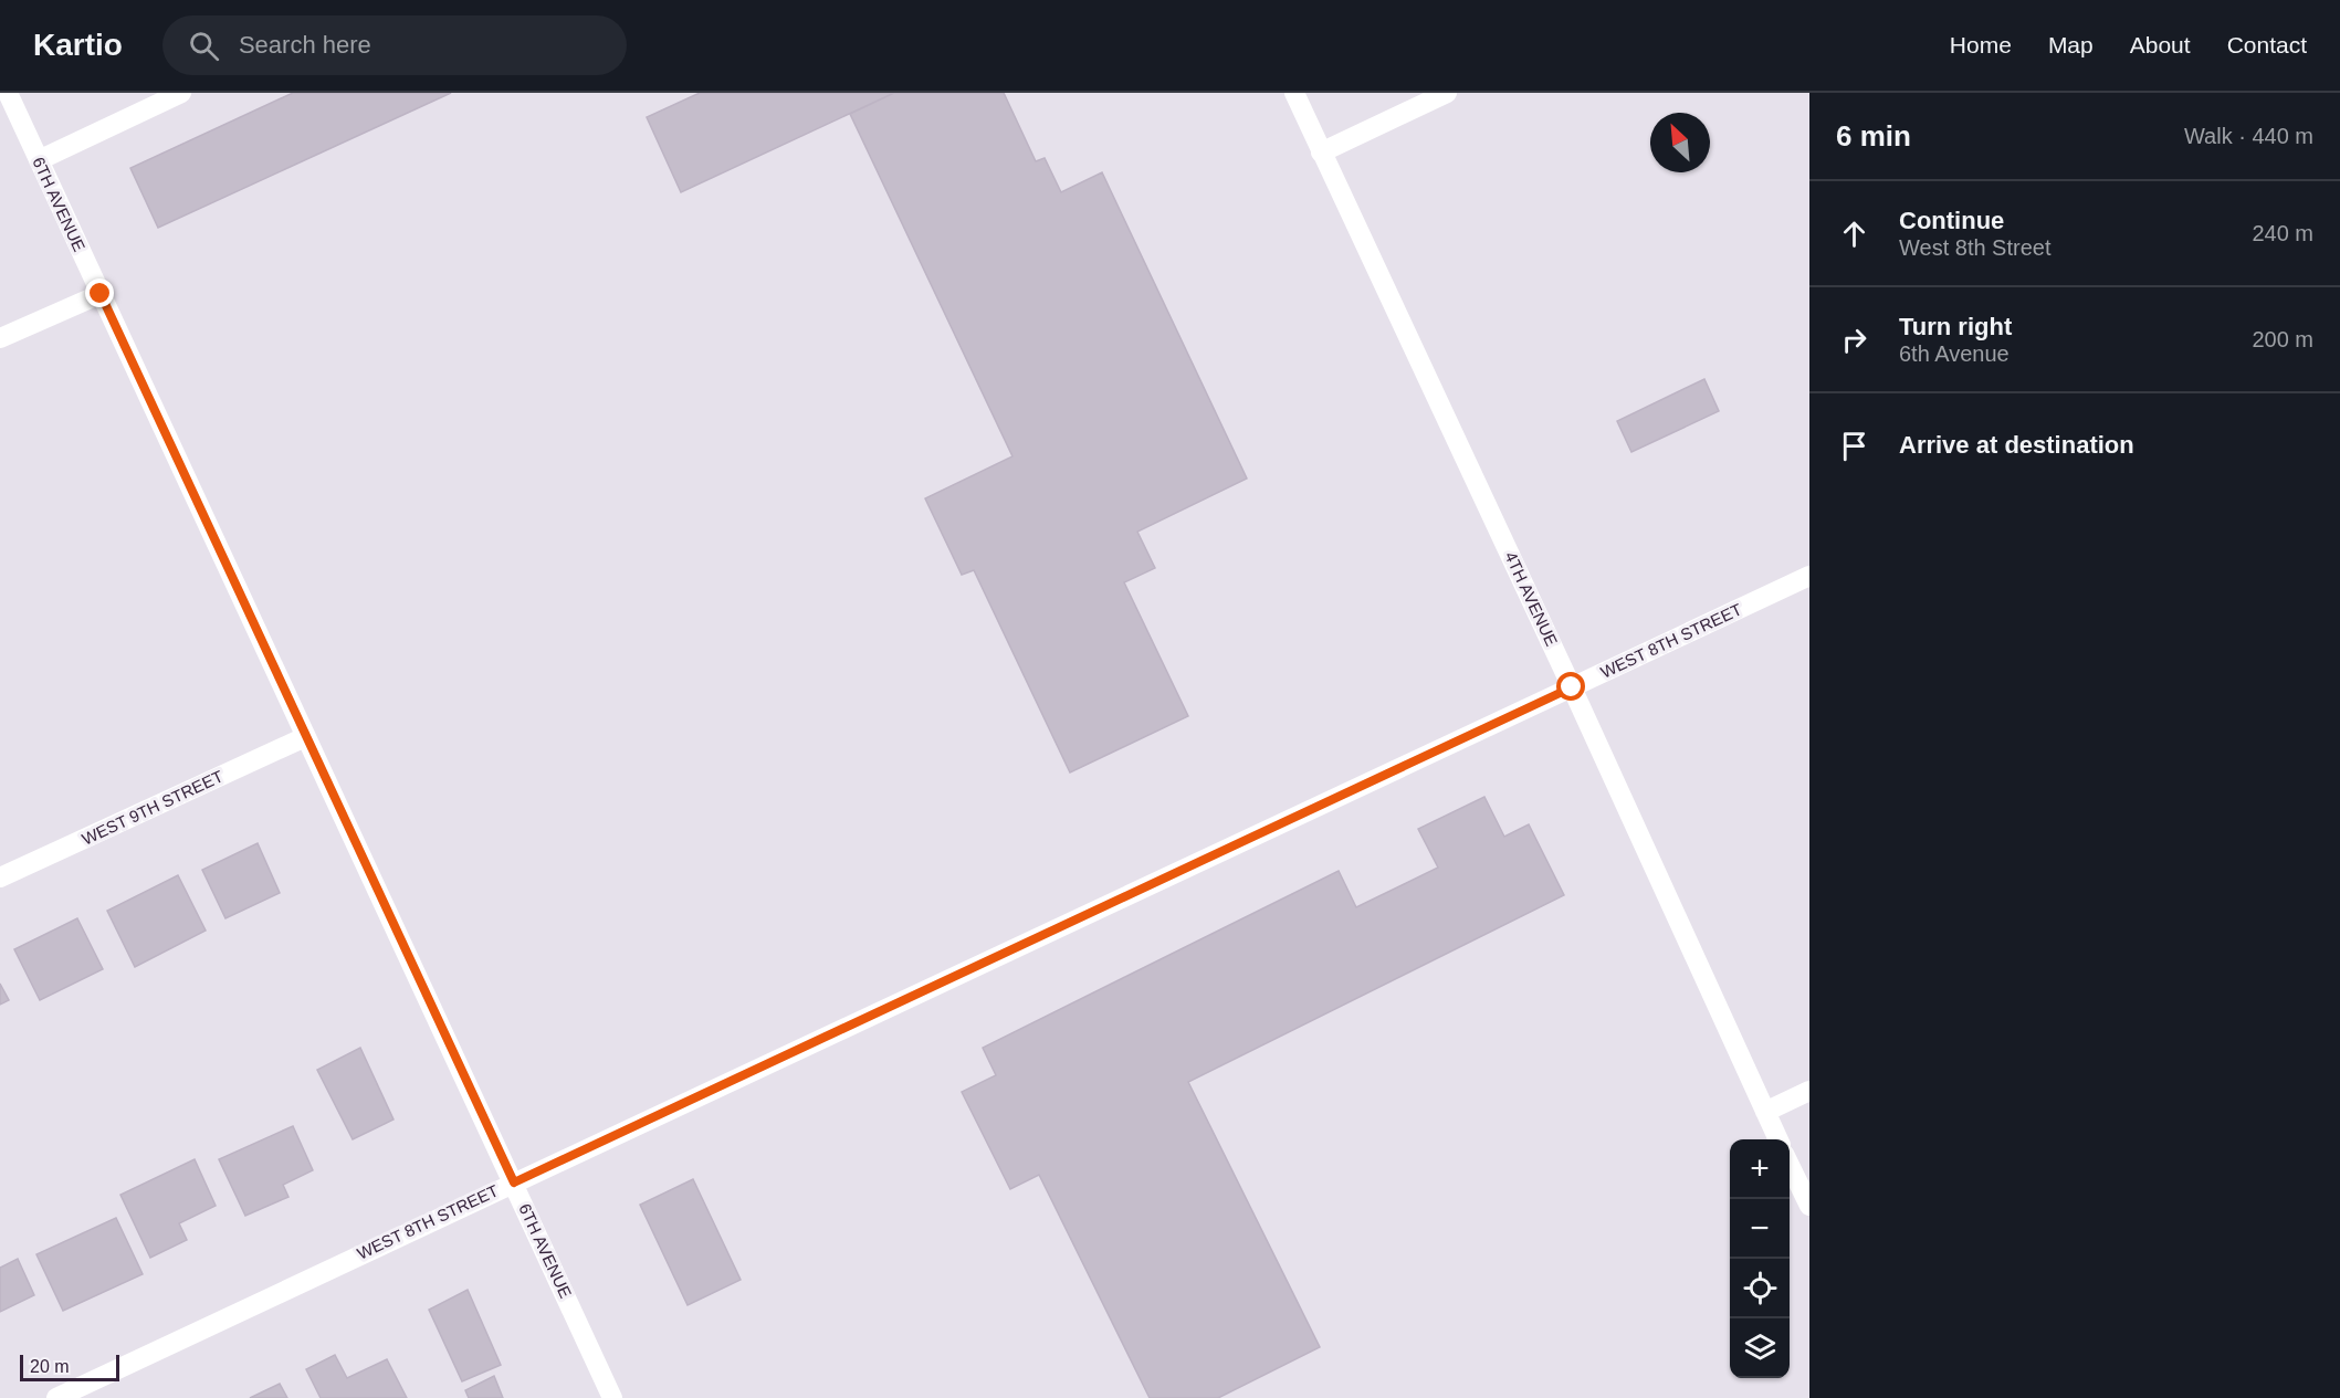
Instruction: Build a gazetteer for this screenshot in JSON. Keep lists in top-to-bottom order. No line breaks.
{"streets":{"street":["6TH AVENUE","4TH AVENUE","WEST 8TH STREET","WEST 9TH STREET"]},"crossings":[["6TH AVENUE","WEST 8TH STREET"],["6TH AVENUE","WEST 9TH STREET"],["4TH AVENUE","WEST 8TH STREET"]],"scale_bar":"20 m","north":"top left","page":{"header":"Kartio","search":"Search here","nav":["Home","Map","About","Contact"],"heading":["6 min","Walk · 440 m"],"list":[["Continue","West 8th Street","240 m"],["Turn right","6th Avenue","200 m"],"Arrive at destination"],"map_buttons":["+","−"],"scale":"20 m"}}
